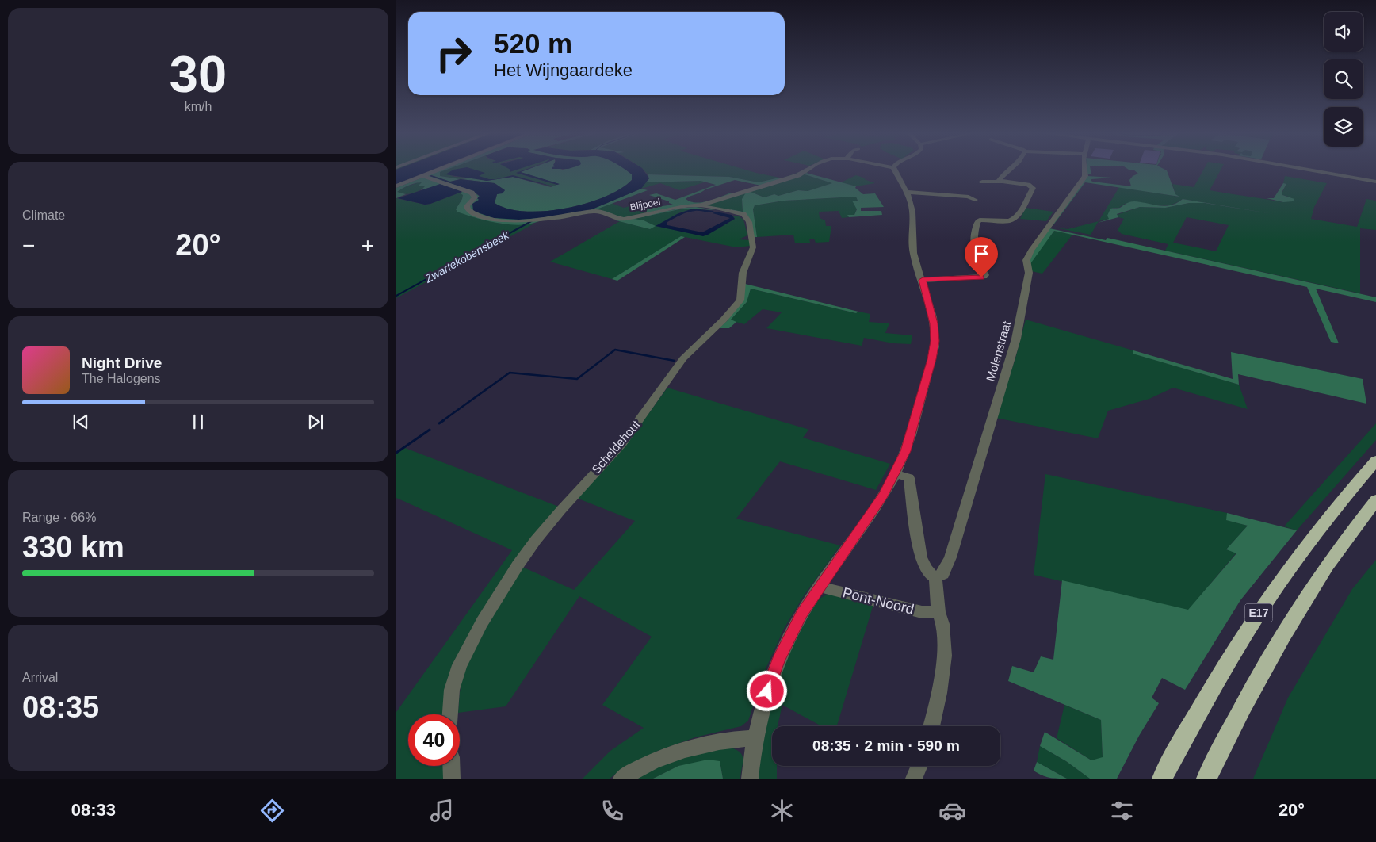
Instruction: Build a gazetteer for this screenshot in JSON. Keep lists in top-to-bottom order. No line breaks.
{"streets":{"highway":["E17"],"street":["Blijpoel","Molenstraat","Scheldehout","Pont-Noord"]},"crossings":[["Blijpoel","Scheldehout"]],"water":["Zwartekobensbeek"],"page":{"tile":[["30","km/h"],"Climate",["Range · 66%","330 km"],["Arrival","08:35"]],"turn":["520 m","Het Wijngaardeke"],"heat":["−","20°","+"],"song":["Night Drive","The Halogens"],"limit":"40","trip":"08:35 · 2 min · 590 m","tabs":["08:33","20°"]}}
